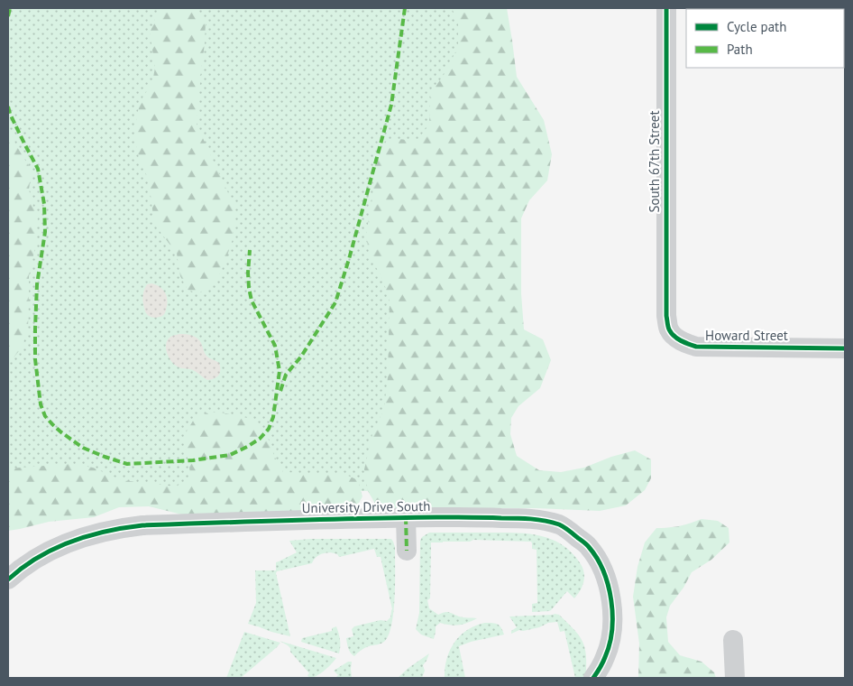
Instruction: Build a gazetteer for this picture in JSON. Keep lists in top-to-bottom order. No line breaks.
{"streets":{"street":["South 67th Street","Howard Street","University Drive South"]},"crossings":[["South 67th Street","Howard Street"]],"legend":["Cycle path","Path"]}
